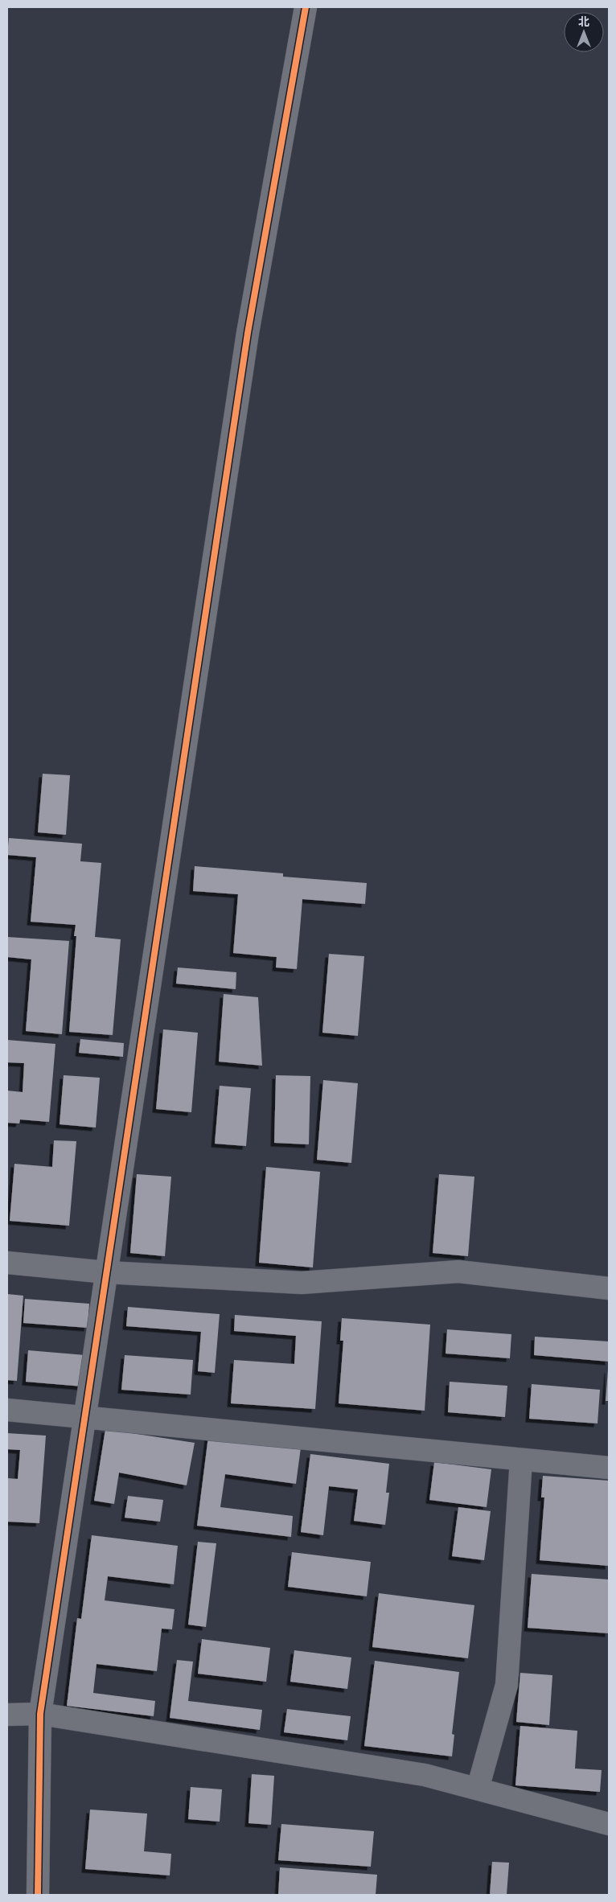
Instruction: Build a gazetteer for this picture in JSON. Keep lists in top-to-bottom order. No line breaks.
{"north":"top"}
